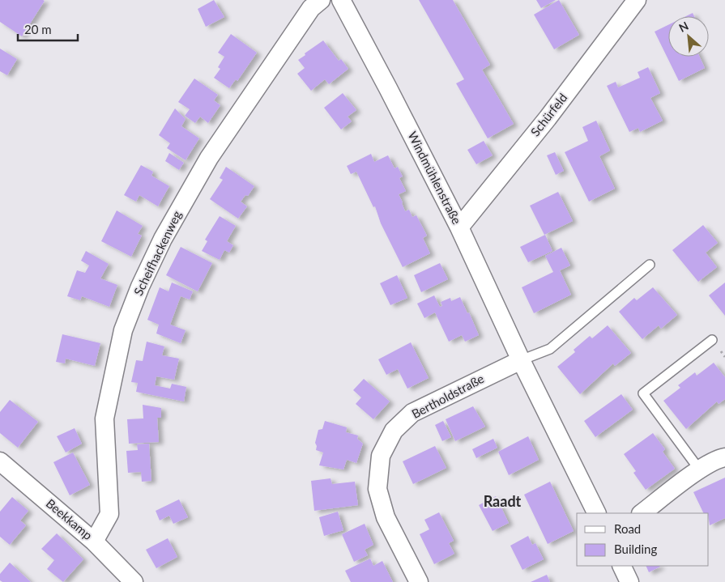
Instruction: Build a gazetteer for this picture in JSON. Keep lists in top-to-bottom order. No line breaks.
{"streets":{"street":["Schürfeld","Windmühlenstraße","Scheifhackenweg","Bertholdstraße","Beekkamp"]},"crossings":[["Schürfeld","Windmühlenstraße"],["Windmühlenstraße","Bertholdstraße"],["Scheifhackenweg","Beekkamp"]],"districts":["Raadt"],"legend":["Road","Building"],"scale_bar":"20 m","north":"top left"}
